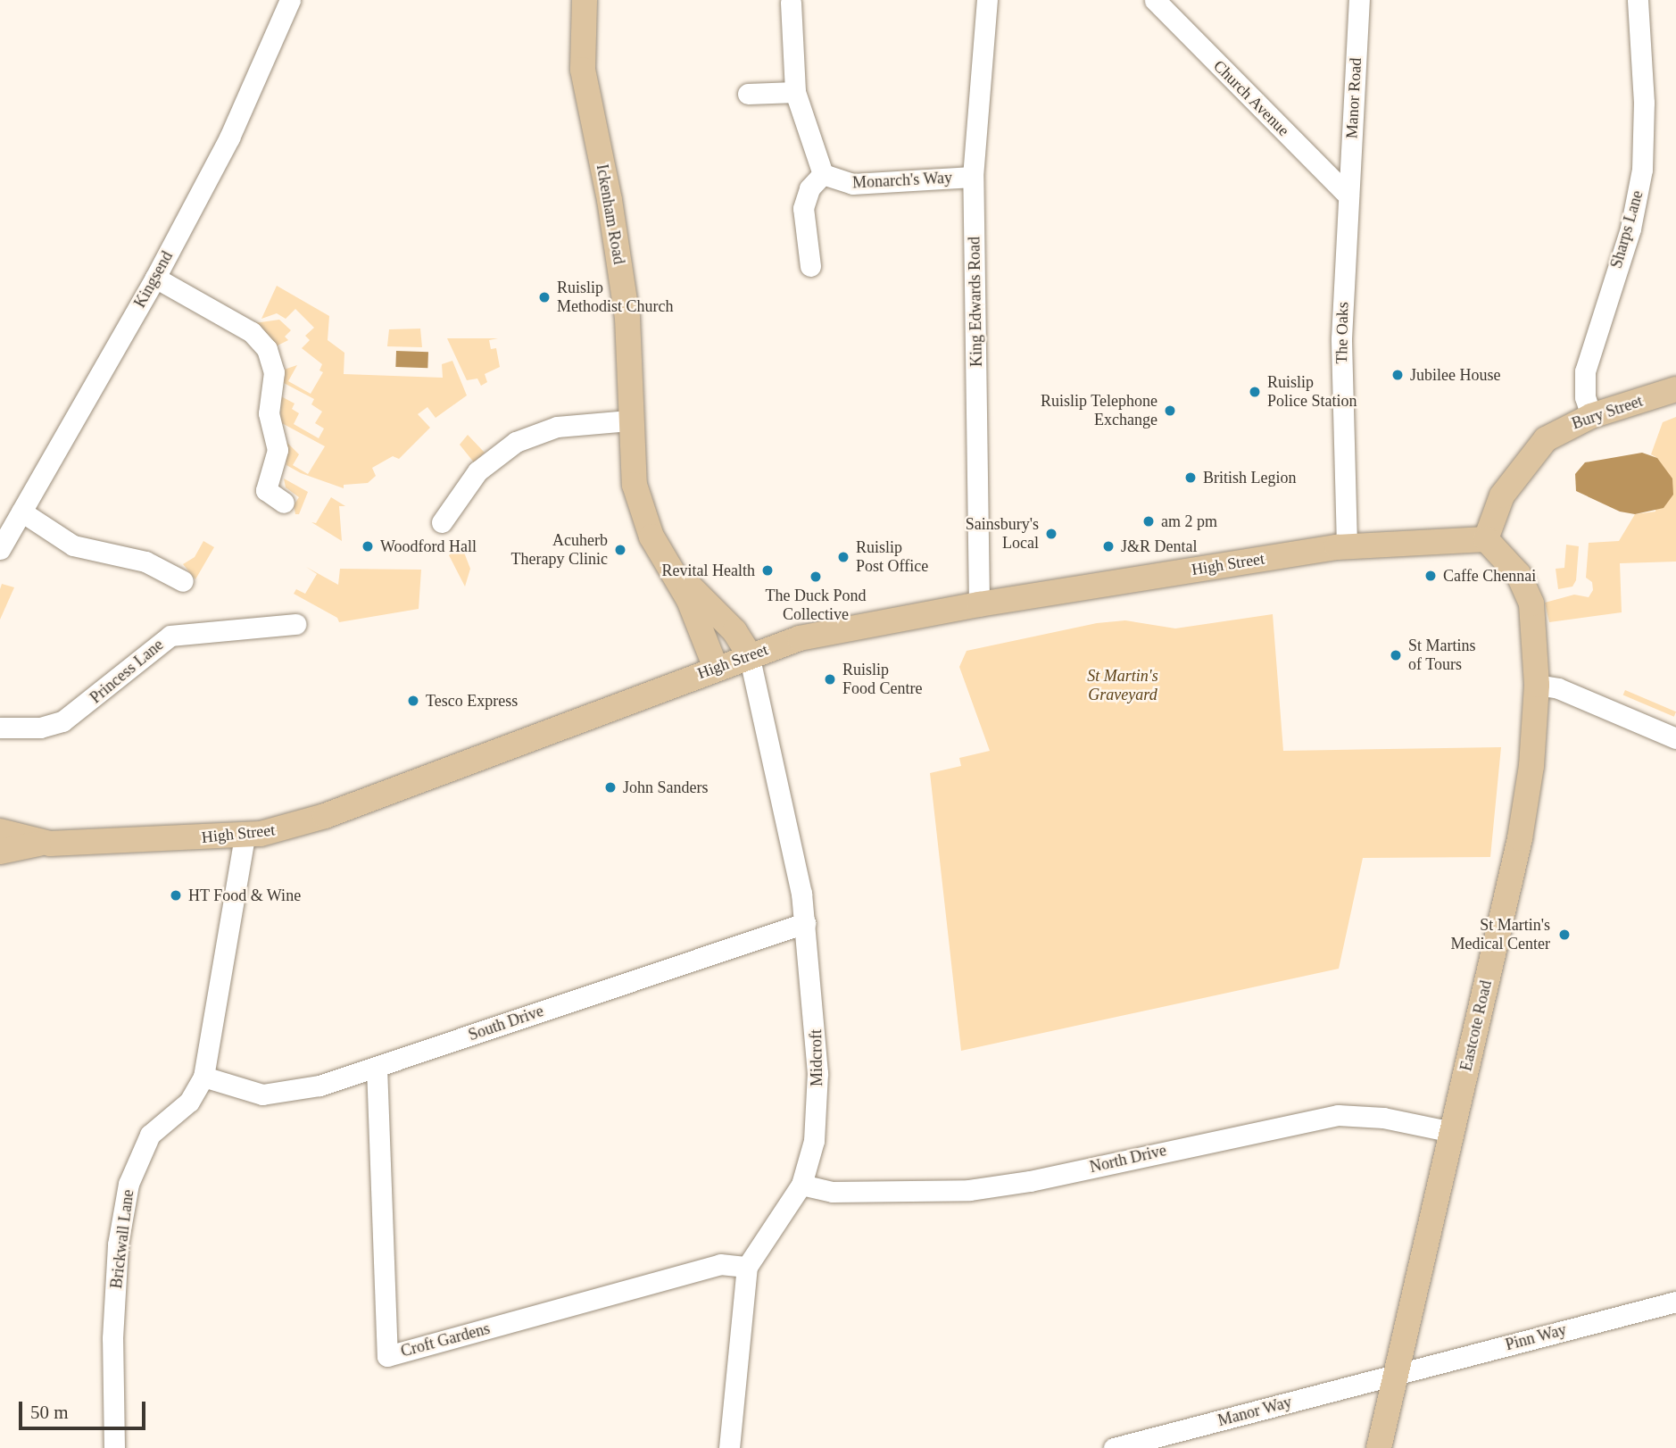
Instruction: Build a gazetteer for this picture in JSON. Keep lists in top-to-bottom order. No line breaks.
{"streets":{"main road":["Ickenham Road","Bury Street","High Street","Eastcote Road"],"street":["Church Avenue","Manor Road","Monarch's Way","Sharps Lane","Kingsend","King Edwards Road","The Oaks","Princess Lane","South Drive","Midcroft","North Drive","Brickwall Lane","Pinn Way","Croft Gardens","Manor Way"]},"crossings":[["Church Avenue","Manor Road"],["Church Avenue","The Oaks"],["Manor Road","The Oaks"],["Monarch's Way","King Edwards Road"],["Ickenham Road","High Street"],["Ickenham Road","Midcroft"],["Sharps Lane","Bury Street"],["King Edwards Road","High Street"],["The Oaks","High Street"],["Bury Street","High Street"],["Bury Street","Eastcote Road"],["High Street","Eastcote Road"],["High Street","Midcroft"],["High Street","Brickwall Lane"],["South Drive","Midcroft"],["South Drive","Brickwall Lane"],["South Drive","Croft Gardens"],["Eastcote Road","North Drive"],["Eastcote Road","Pinn Way"],["Eastcote Road","Manor Way"],["Midcroft","North Drive"],["Midcroft","Croft Gardens"],["Pinn Way","Manor Way"]],"parks":["St Martin's Graveyard"],"places":["Ruislip Methodist Church","Jubilee House","Ruislip Police Station","Ruislip Telephone Exchange","British Legion","am 2 pm","Sainsbury's Local","Woodford Hall","J&R Dental","Acuherb Therapy Clinic","Ruislip Post Office","Revital Health","Caffe Chennai","The Duck Pond Collective","St Martins of Tours","Ruislip Food Centre","Tesco Express","John Sanders","HT Food & Wine","St Martin's Medical Center"],"scale_bar":"50 m"}
